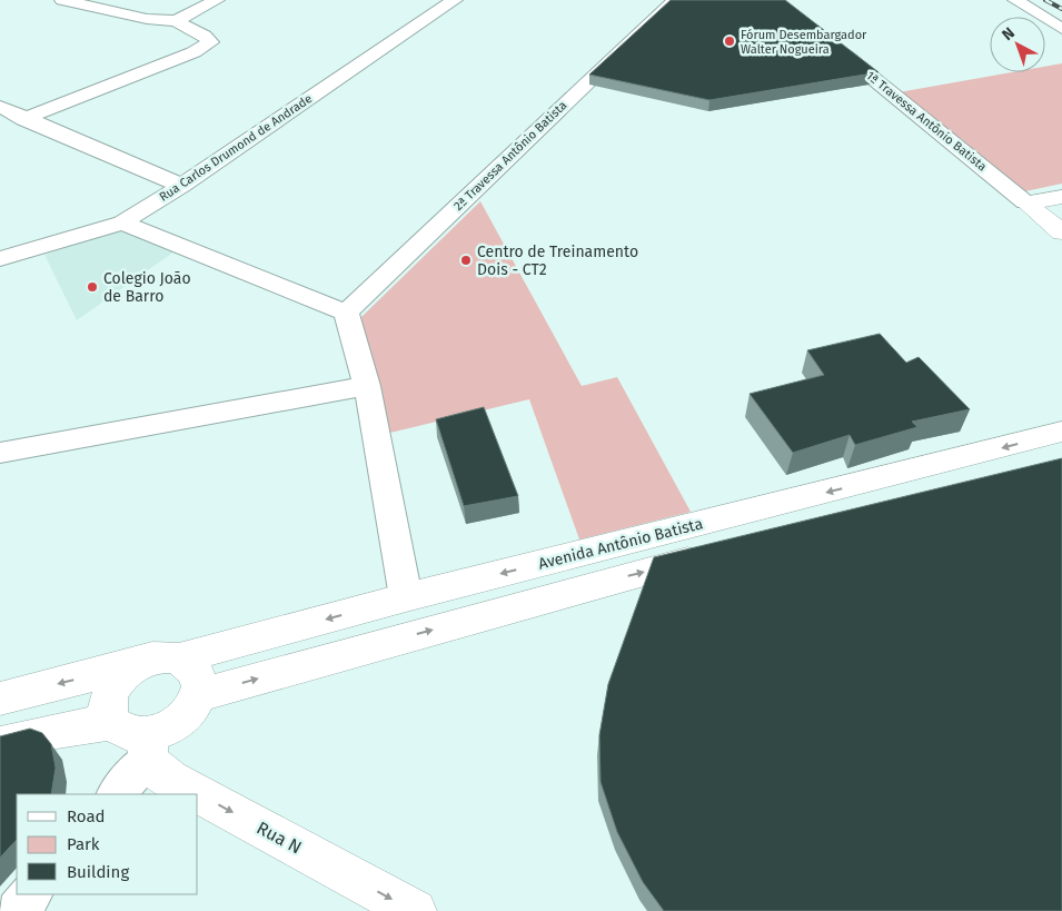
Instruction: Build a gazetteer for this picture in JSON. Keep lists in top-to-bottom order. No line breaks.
{"streets":{"street":["1ª Travessa Antônio Batista","Rua Carlos Drumond de Andrade","2ª Travessa Antônio Batista","Avenida Antônio Batista","Rua N"]},"crossings":[["Avenida Antônio Batista","Rua N"]],"one_way":["Rua N"],"places":["Fórum Desembargador Walter Nogueira","Centro de Treinamento Dois - CT2","Colegio João de Barro"],"legend":["Road","Park","Building"],"north":"top left"}
